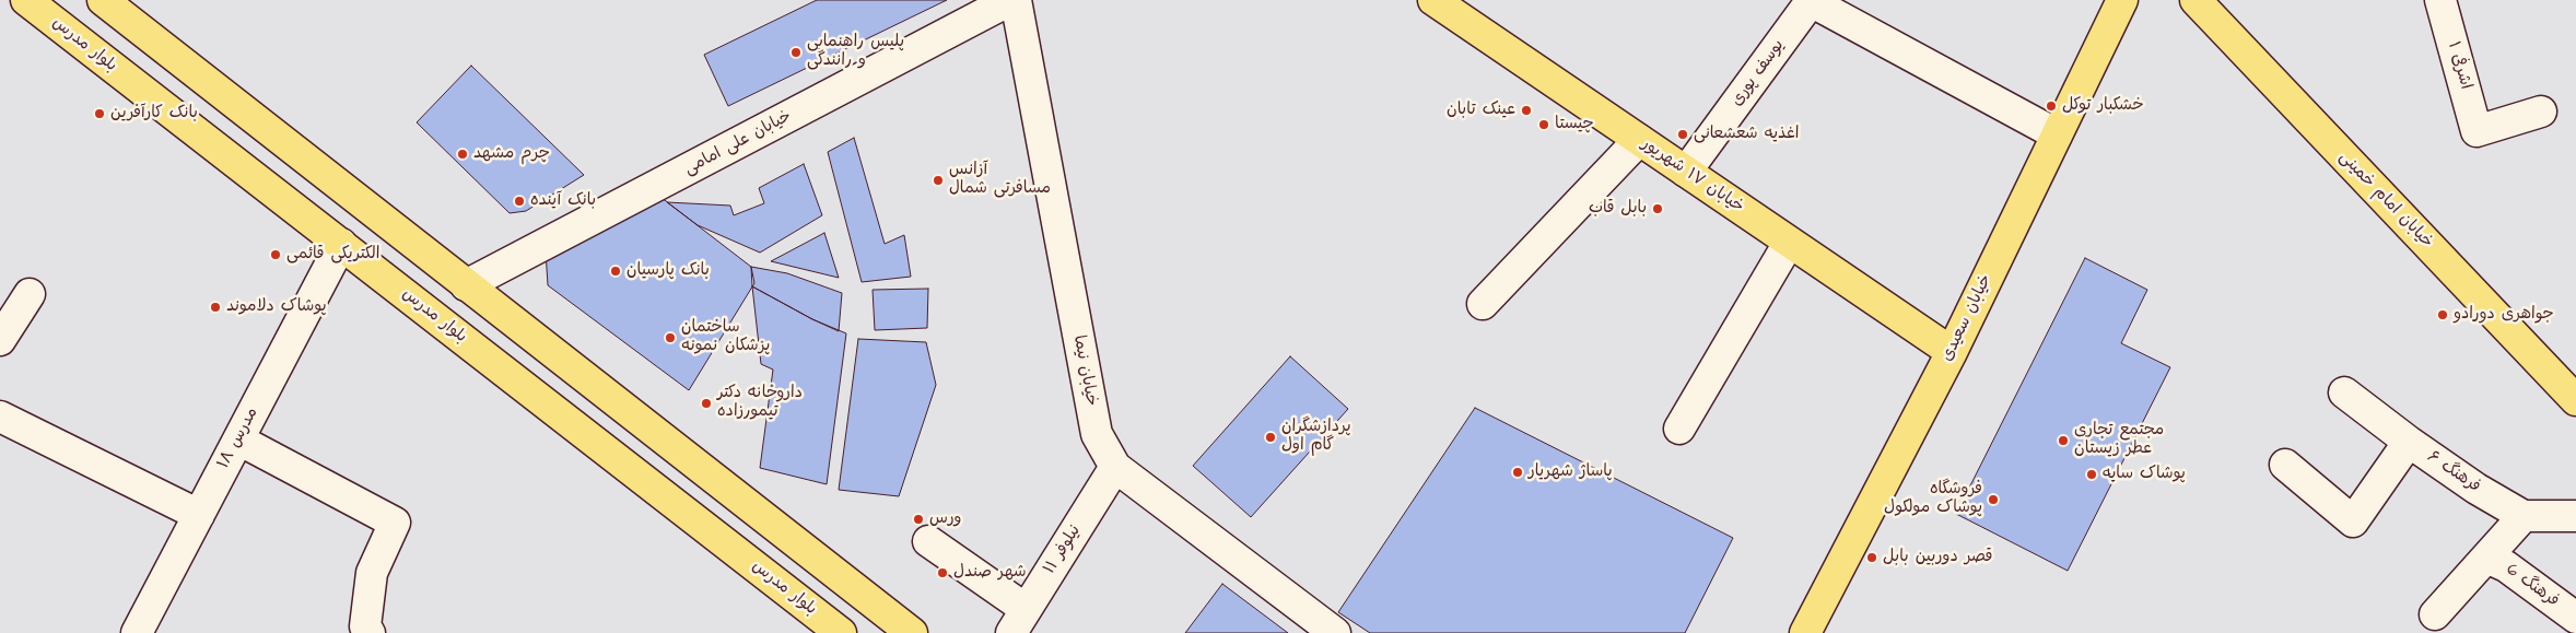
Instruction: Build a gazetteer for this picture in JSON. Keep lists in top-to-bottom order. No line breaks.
{"streets":{"main road":["بلوار مدرس","خیابان ۱۷ شهریور","خیابان امام خمینی","خیابان سعیدی"],"street":["اشرفی ۱","یوسف پوری","خیابان علی امامی","خیابان نیما","مدرس ۱۸","فرهنگ ۶","نیلوفر ۱۱","فرهنگ 6"]},"crossings":[["بلوار مدرس","مدرس ۱۸"],["یوسف پوری","خیابان ۱۷ شهریور"],["خیابان ۱۷ شهریور","خیابان سعیدی"],["خیابان نیما","نیلوفر ۱۱"]],"places":["پلیس راهنمایی و رانندگی","خشکبار توکل","عینک تابان","بانک کارآفرین","چیستا","اغذیه شعشعانی","چرم مشهد","آزانس مسافرتی شمال","بانک آینده","بابل قاب","الکتریکی قائمی","بانک پارسیان","پوشاک دلاموند","جواهری دورادو","ساختمان پزشکان نمونه","داروخانه دکتر تیمورزاده","پردازشگران گام اول","مجتمع تجاری عطر زیستان","پاساژ شهریار","پوشاک سایه","فروشگاه پوشاک مولکول","ورس","قصر دوربین بابل","شهر صندل"]}
